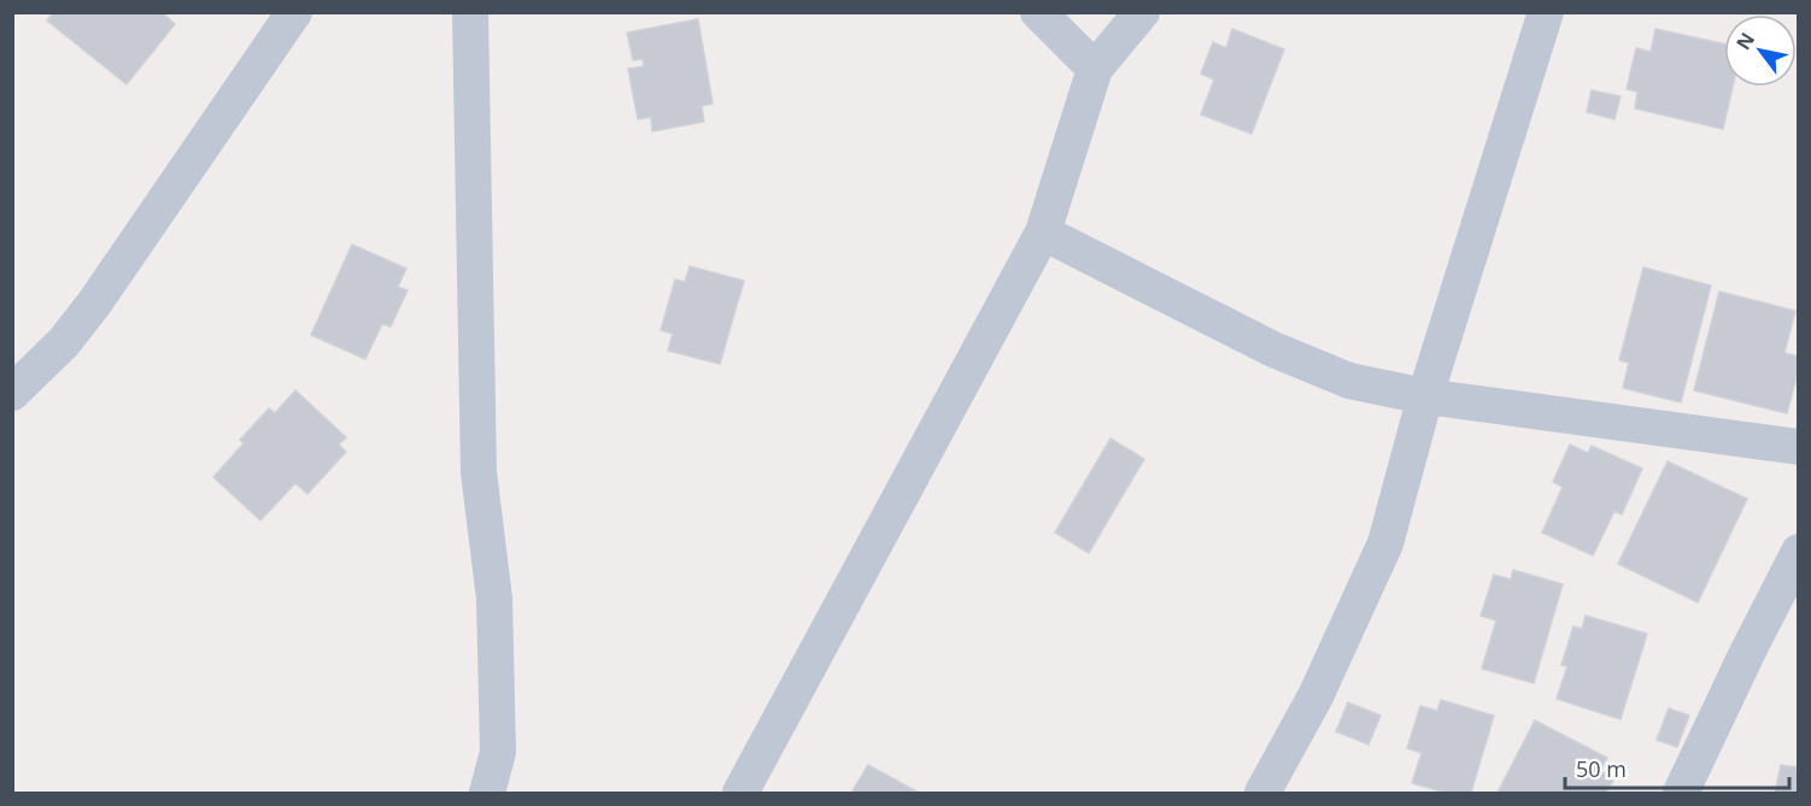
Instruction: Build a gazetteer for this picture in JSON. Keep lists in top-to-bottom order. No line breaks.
{"scale_bar":"50 m","north":"top left"}
